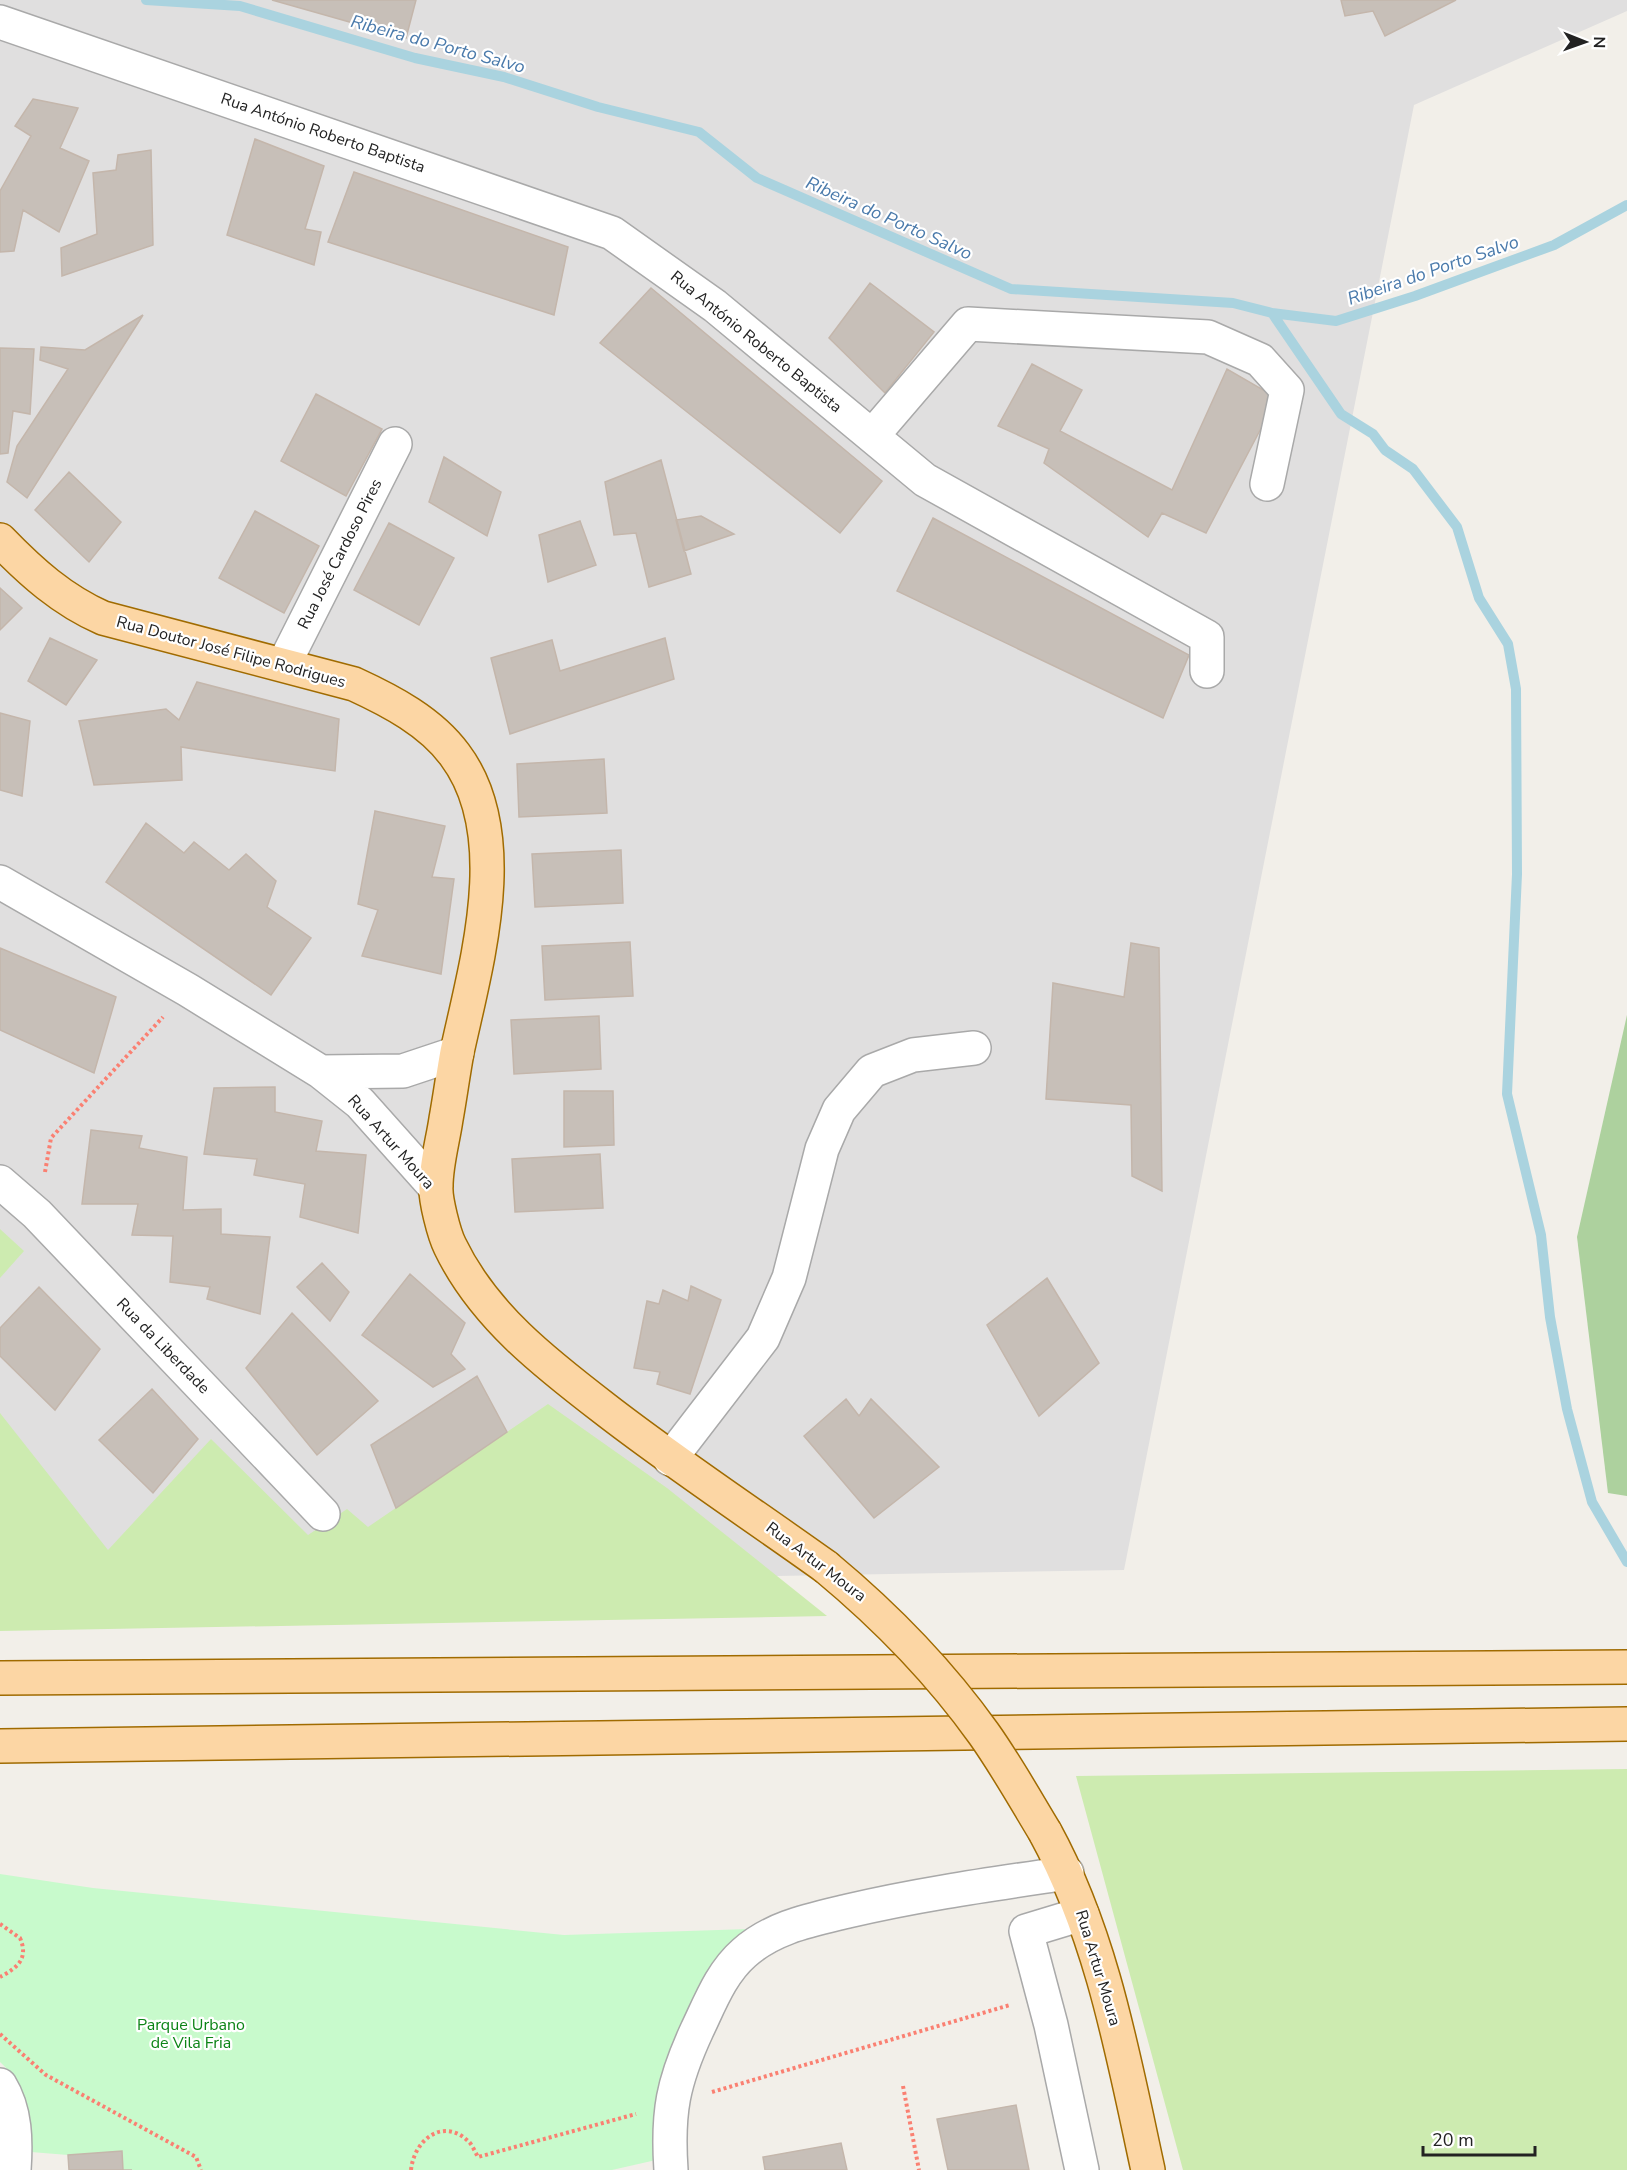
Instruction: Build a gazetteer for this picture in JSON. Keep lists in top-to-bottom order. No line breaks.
{"streets":{"main road":["Rua Doutor José Filipe Rodrigues","Rua Artur Moura"],"street":["Rua António Roberto Baptista","Rua José Cardoso Pires","Rua da Liberdade"]},"crossings":[["Rua José Cardoso Pires","Rua Doutor José Filipe Rodrigues"],["Rua Doutor José Filipe Rodrigues","Rua Artur Moura"]],"water":["Ribeira do Porto Salvo"],"parks":["Parque Urbano de Vila Fria"],"scale_bar":"20 m","north":"right"}
